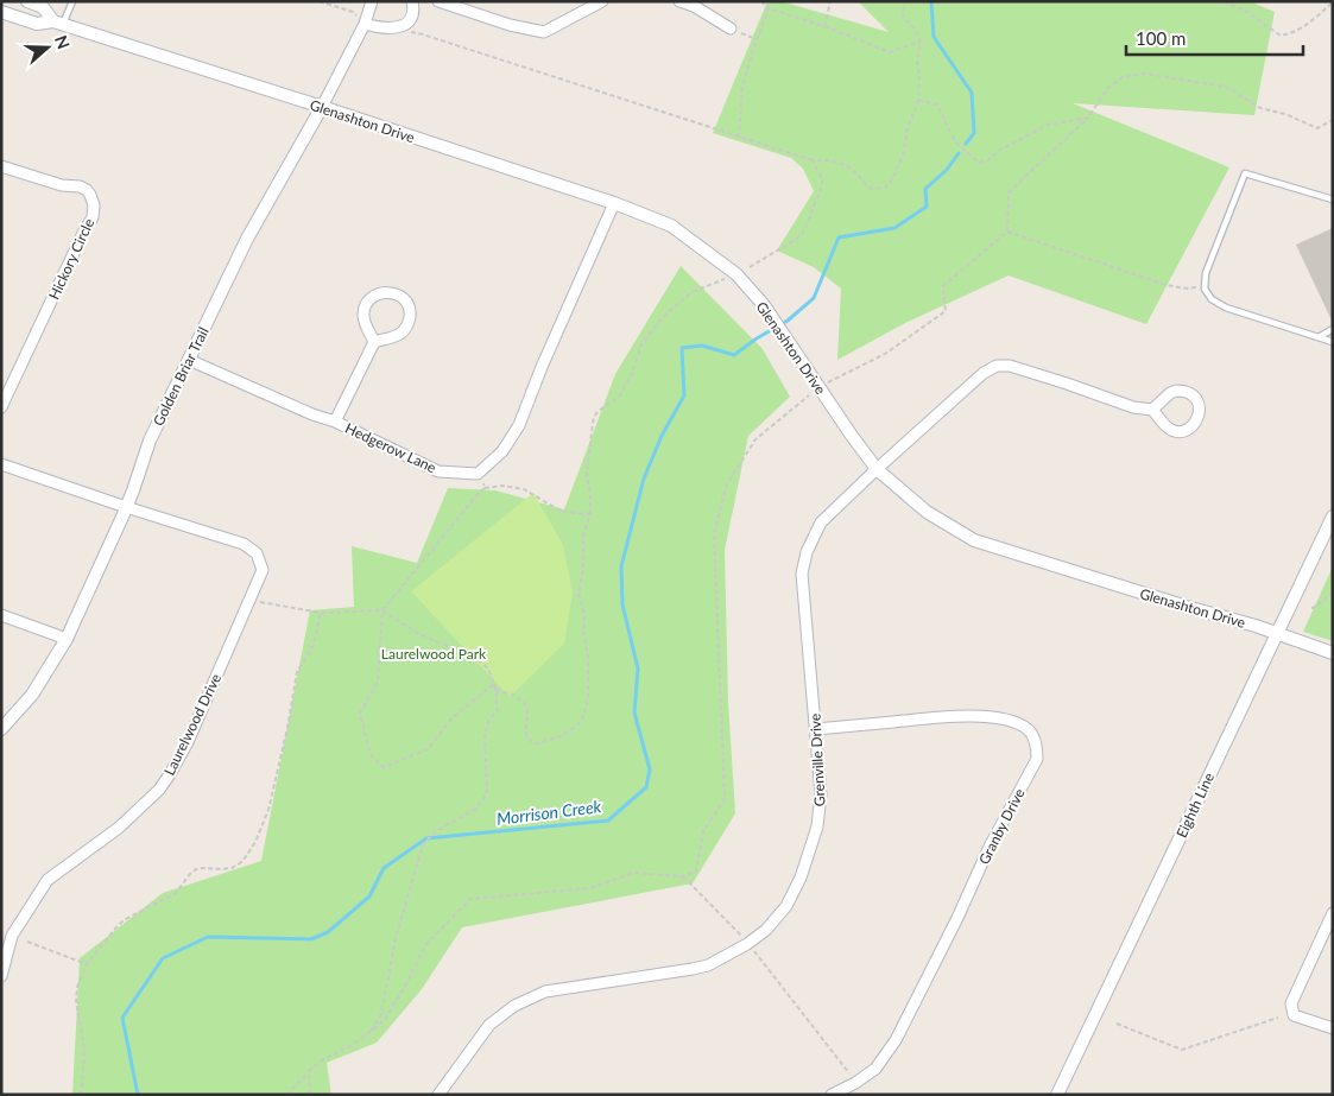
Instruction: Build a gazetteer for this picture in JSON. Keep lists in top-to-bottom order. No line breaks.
{"streets":{"street":["Glenashton Drive","Hickory Circle","Golden Briar Trail","Hedgerow Lane","Laurelwood Drive","Grenville Drive","Eighth Line","Granby Drive"]},"crossings":[["Glenashton Drive","Golden Briar Trail"],["Glenashton Drive","Hedgerow Lane"],["Glenashton Drive","Grenville Drive"],["Glenashton Drive","Eighth Line"],["Golden Briar Trail","Hedgerow Lane"],["Golden Briar Trail","Laurelwood Drive"],["Grenville Drive","Granby Drive"]],"water":["Morrison Creek"],"parks":["Laurelwood Park"],"scale_bar":"100 m","north":"right"}
